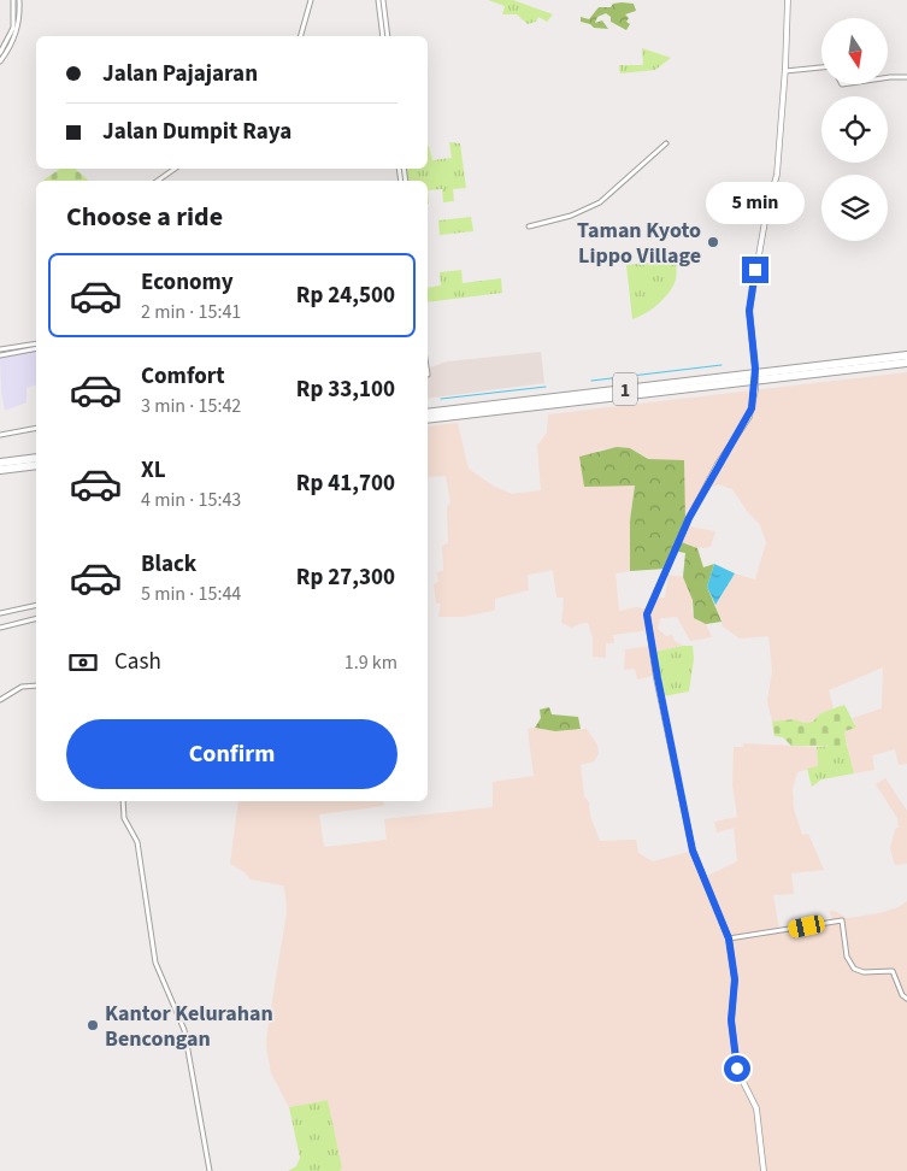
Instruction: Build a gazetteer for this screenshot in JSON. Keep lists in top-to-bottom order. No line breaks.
{"streets":{"highway":["1"]},"places":["Taman Kyoto Lippo Village","Kantor Kelurahan Bencongan"],"north":"bottom","page":{"banner":["Jalan Pajajaran","Jalan Dumpit Raya"],"heading":"Choose a ride","bubble":"5 min","list":[{"name":"Economy","note":"2 min · 15:41","value":"Rp 24,500"},{"name":"Comfort","note":"3 min · 15:42","value":"Rp 33,100"},{"name":"XL","note":"4 min · 15:43","value":"Rp 41,700"},{"name":"Black","note":"5 min · 15:44","value":"Rp 27,300"}],"pay":["Cash","1.9 km"],"buttons":"Confirm"}}
